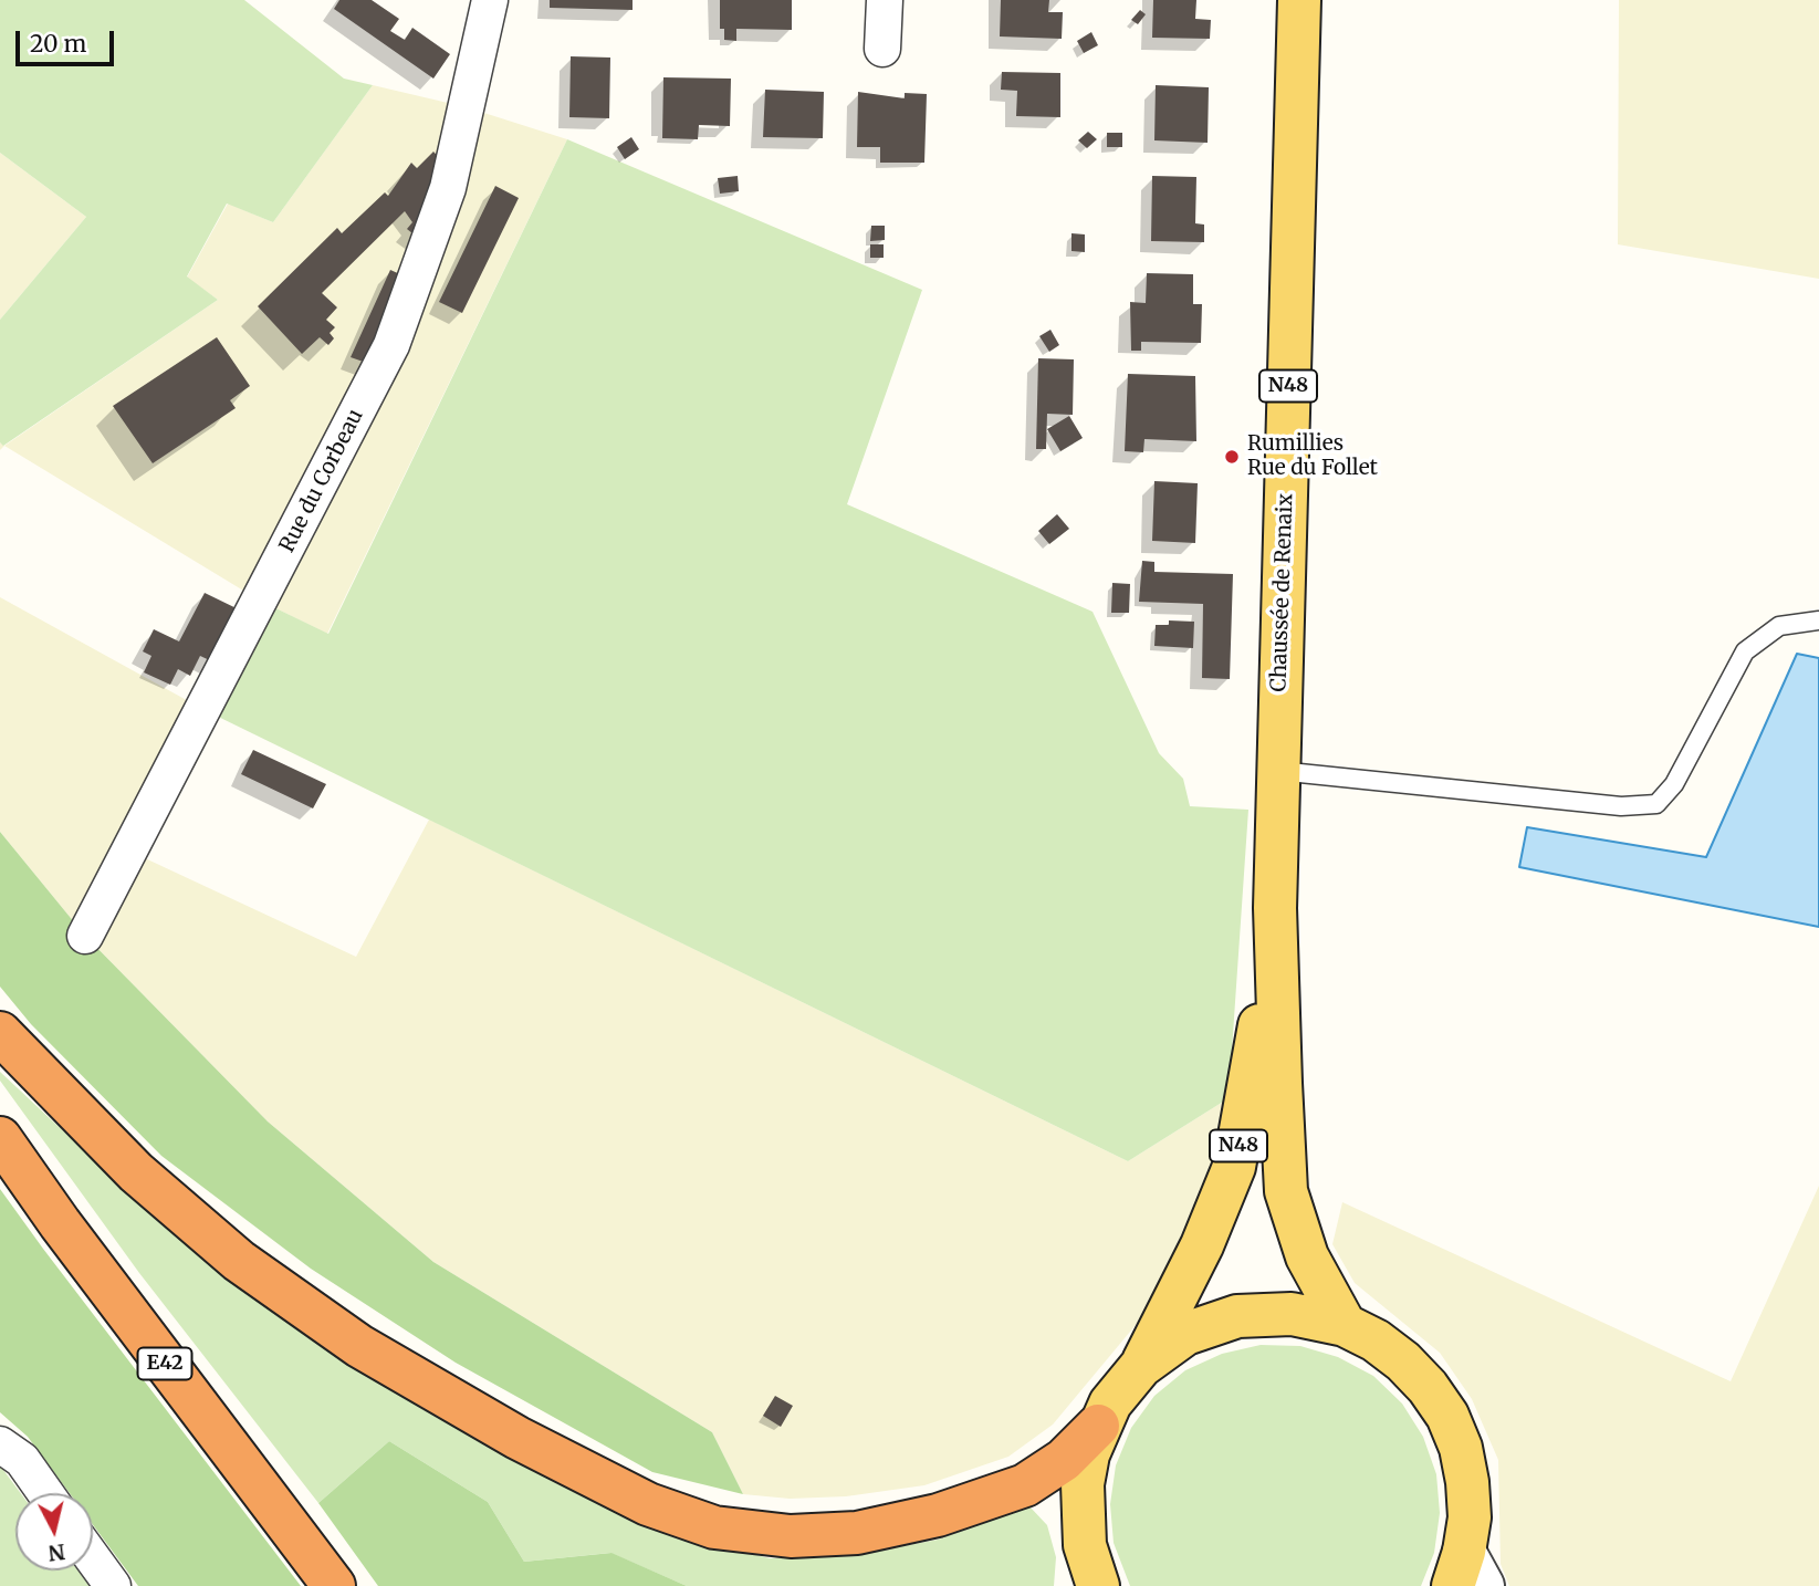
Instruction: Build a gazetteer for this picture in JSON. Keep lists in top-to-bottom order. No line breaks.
{"streets":{"highway":["E42"],"main road":["N48","Chaussée de Renaix"],"street":["Rue du Corbeau"]},"places":["Rumillies Rue du Follet"],"scale_bar":"20 m","north":"bottom"}
